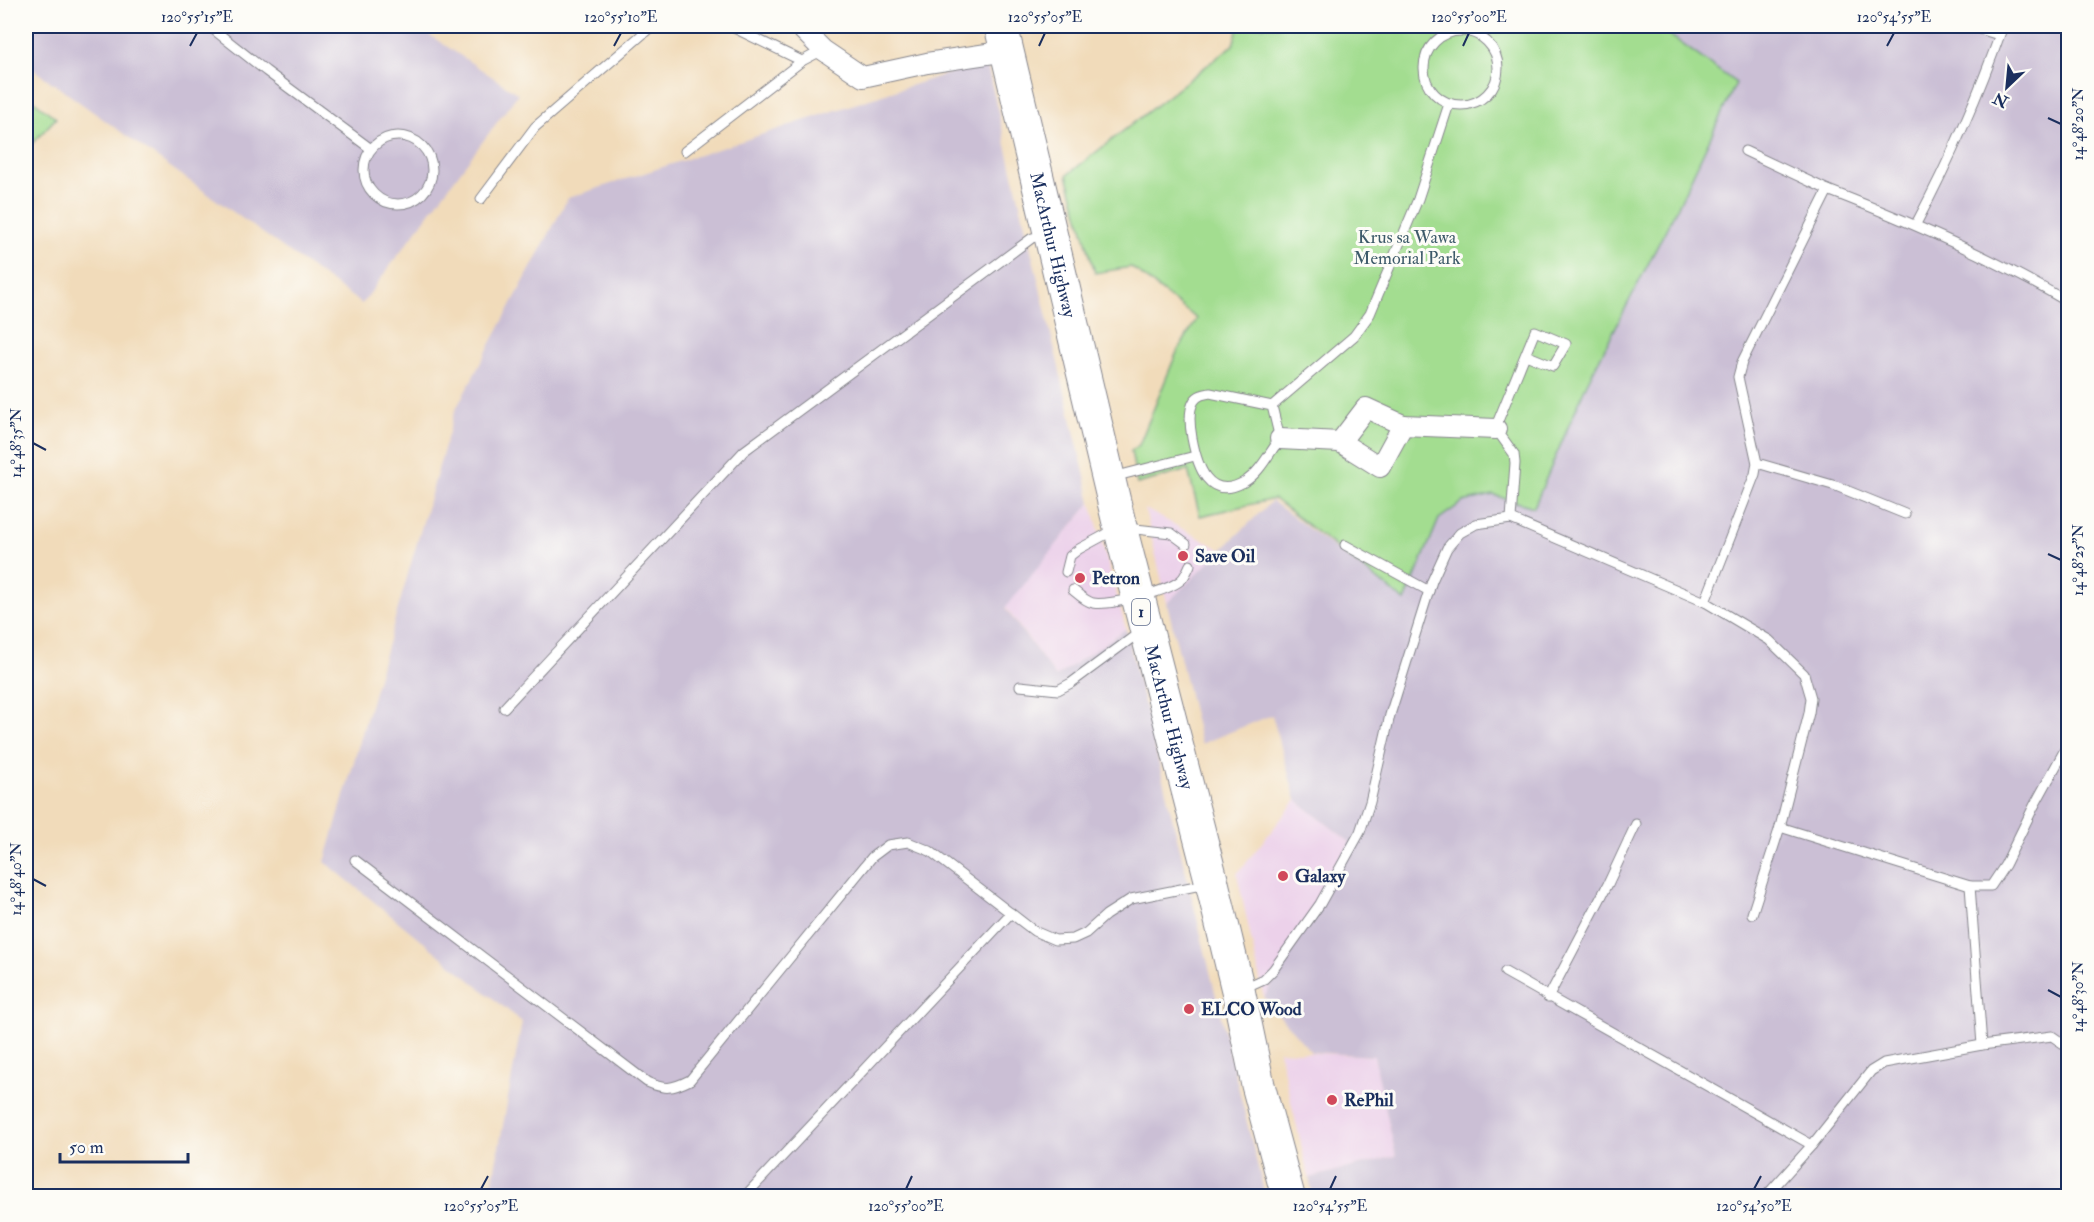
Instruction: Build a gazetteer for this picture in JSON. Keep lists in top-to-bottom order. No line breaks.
{"streets":{"highway":["MacArthur Highway","1"]},"parks":["Krus sa Wawa Memorial Park"],"places":["Save Oil","Petron","Galaxy","ELCO Wood","RePhil"],"scale_bar":"50 m","north":"bottom left","coordinates":["120°55'15\"E","120°55'10\"E","120°55'05\"E","120°55'00\"E","120°54'55\"E","14°48'20\"N","14°48'35\"N","14°48'25\"N","14°48'40\"N","14°48'30\"N","120°54'50\"E"]}
